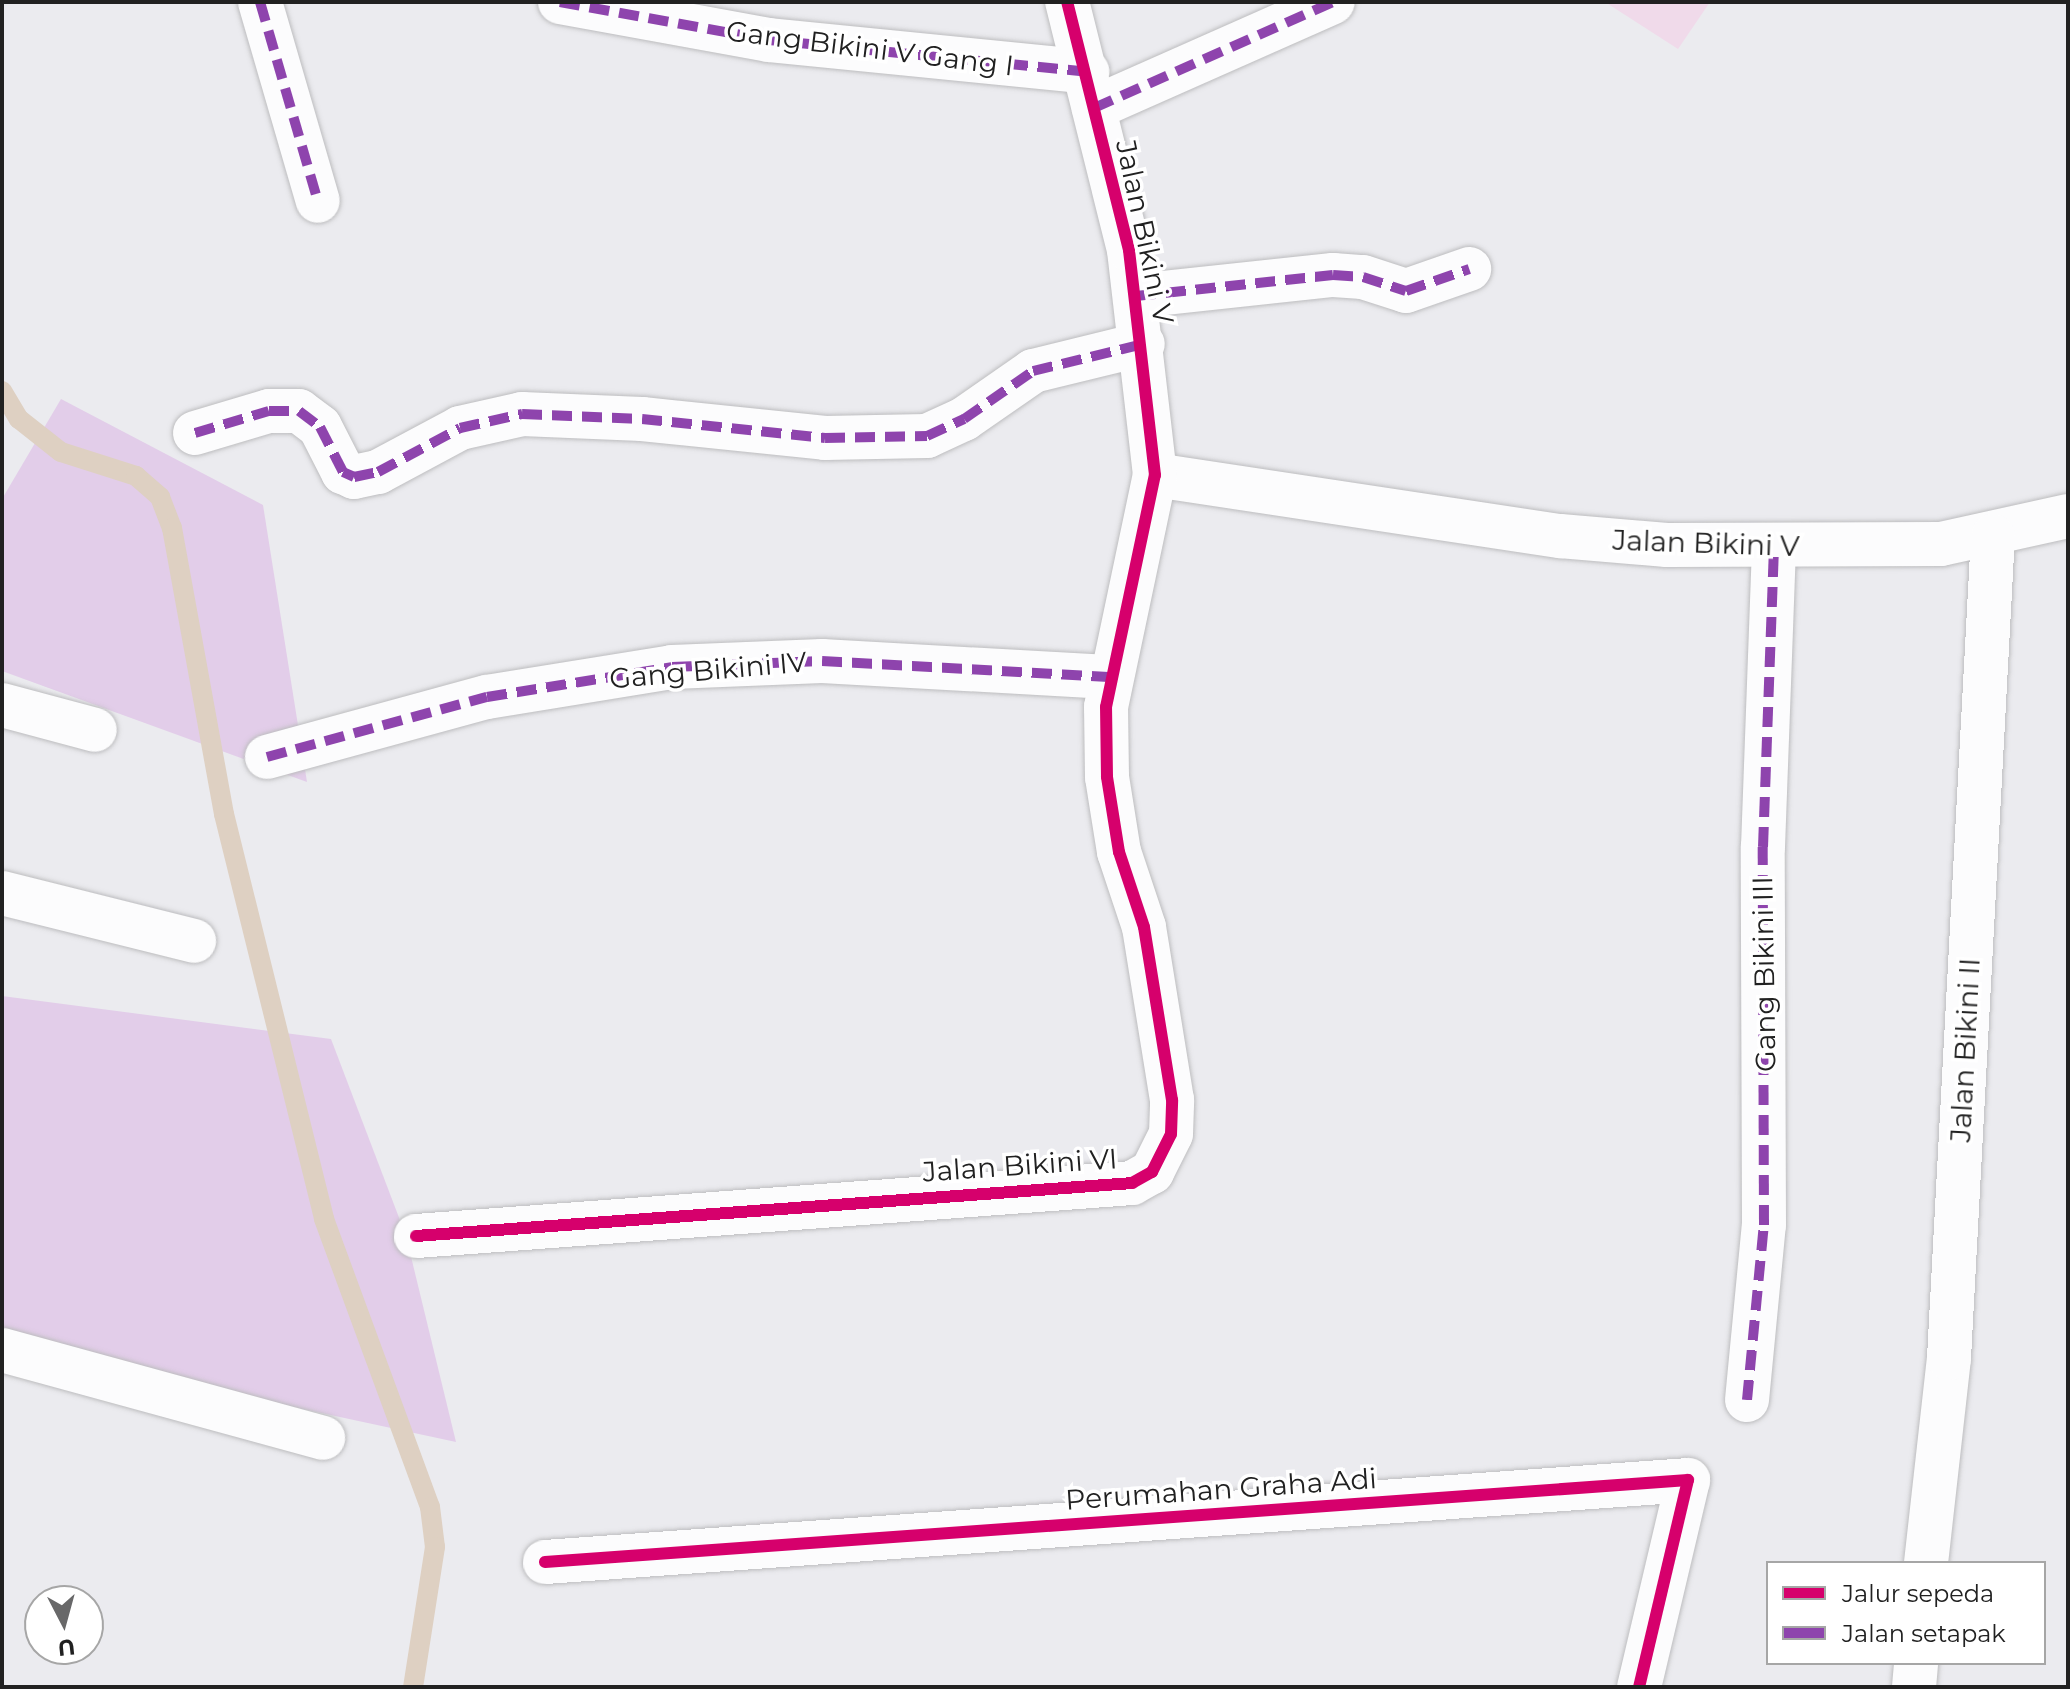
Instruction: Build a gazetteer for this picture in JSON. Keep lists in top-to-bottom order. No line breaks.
{"streets":{"street":["Gang Bikini V Gang I","Jalan Bikini V","Gang Bikini IV","Gang Bikini III","Jalan Bikini II","Jalan Bikini VI","Perumahan Graha Adi"]},"crossings":[["Gang Bikini V Gang I","Jalan Bikini V"],["Jalan Bikini V","Gang Bikini III"],["Jalan Bikini V","Jalan Bikini II"],["Jalan Bikini V","Jalan Bikini VI"],["Gang Bikini IV","Jalan Bikini VI"]],"legend":["Jalur sepeda","Jalan setapak"],"north":"bottom"}
